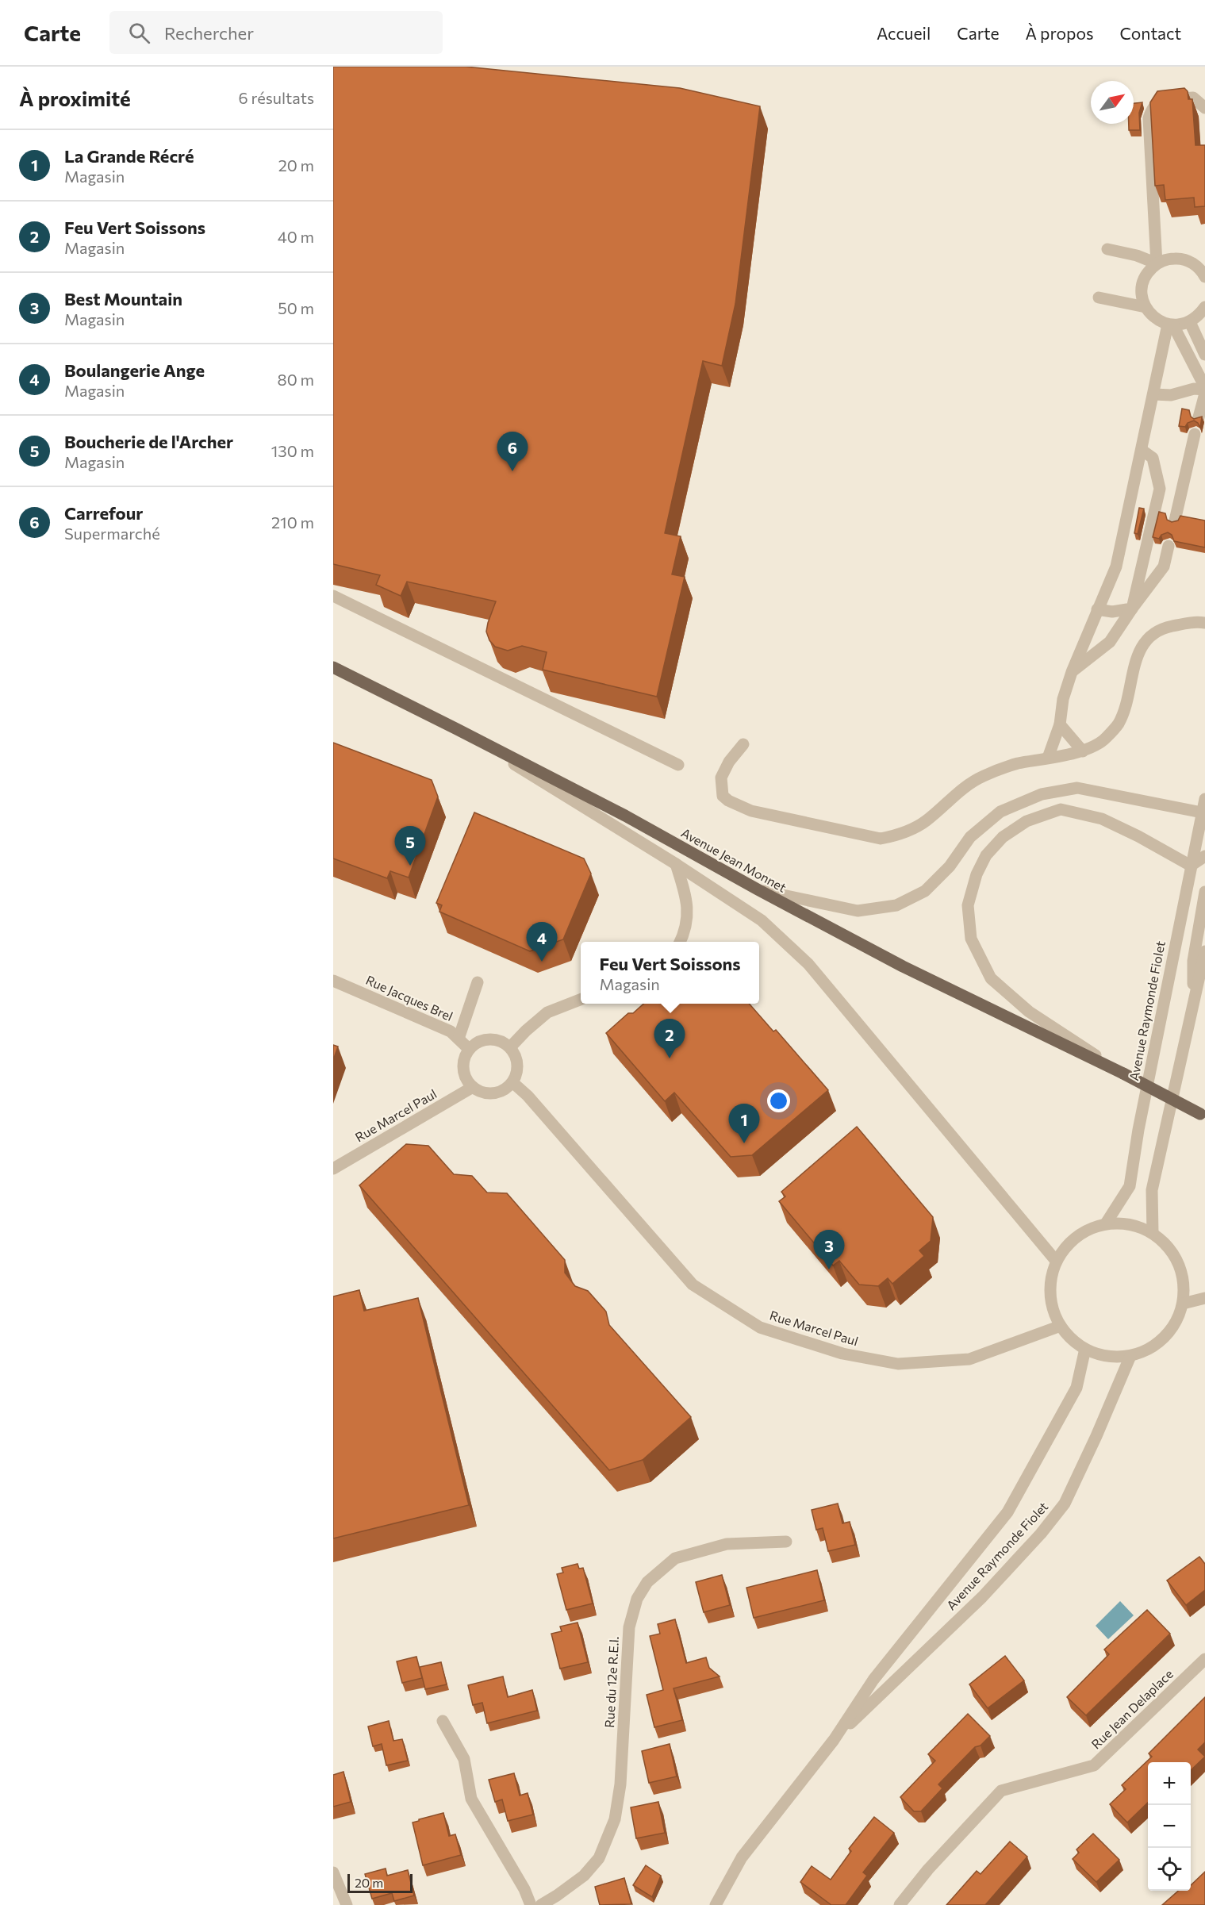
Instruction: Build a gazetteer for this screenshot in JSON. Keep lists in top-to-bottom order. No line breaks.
{"streets":{"main road":["Avenue Jean Monnet"],"street":["Rue Jacques Brel","Avenue Raymonde Fiolet","Rue Marcel Paul","Rue du 12e R.E.I.","Rue Jean Delaplace"]},"crossings":[["Rue Jacques Brel","Rue Marcel Paul"],["Avenue Raymonde Fiolet","Rue Marcel Paul"]],"scale_bar":"20 m","north":"top right","page":{"header":"Carte","search":"Rechercher","nav":["Accueil","Carte","À propos","Contact"],"heading":["À proximité","6 résultats"],"list":[{"mark":"1","name":"La Grande Récré","note":"Magasin","value":"20 m"},{"mark":"2","name":"Feu Vert Soissons","note":"Magasin","value":"40 m"},{"mark":"3","name":"Best Mountain","note":"Magasin","value":"50 m"},{"mark":"4","name":"Boulangerie Ange","note":"Magasin","value":"80 m"},{"mark":"5","name":"Boucherie de l'Archer","note":"Magasin","value":"130 m"},{"mark":"6","name":"Carrefour","note":"Supermarché","value":"210 m"}],"pins":["6","5","4","2","1","3"],"popup":["Feu Vert Soissons","Magasin"],"map_buttons":["+","−"],"scale":"20 m"}}
